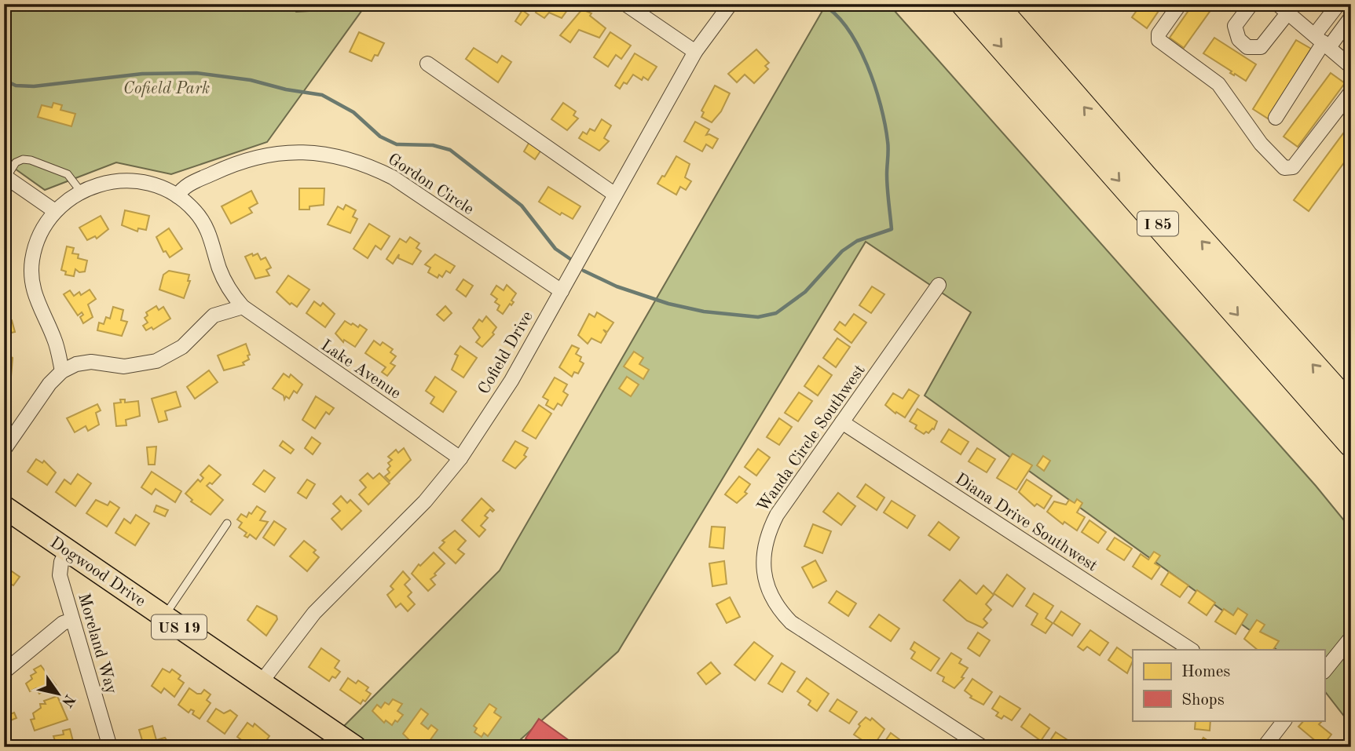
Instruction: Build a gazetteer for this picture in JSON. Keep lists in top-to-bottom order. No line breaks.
{"streets":{"highway":["I 85"],"main road":["Dogwood Drive","US 19"],"street":["Gordon Circle","Cofield Drive","Lake Avenue","Wanda Circle Southwest","Diana Drive Southwest","Moreland Way"]},"crossings":[["Gordon Circle","Cofield Drive"],["Cofield Drive","Lake Avenue"],["Cofield Drive","Dogwood Drive"],["Wanda Circle Southwest","Diana Drive Southwest"],["Dogwood Drive","Moreland Way"]],"parks":["Cofield Park"],"legend":["Homes","Shops"],"north":"bottom right"}
